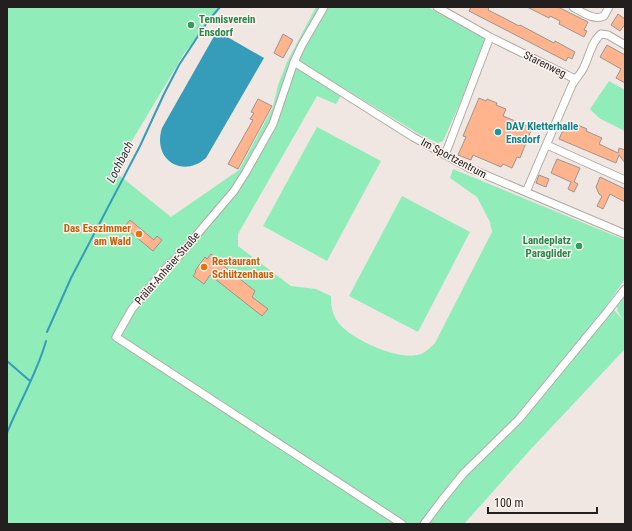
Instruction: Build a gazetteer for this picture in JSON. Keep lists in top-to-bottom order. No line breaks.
{"streets":{"street":["Starenweg","Im Sportzentrum","Prälat-Anheier-Straße"]},"crossings":[["Starenweg","Im Sportzentrum"],["Im Sportzentrum","Prälat-Anheier-Straße"]],"water":["Lochbach"],"places":["Tennisverein Ensdorf","DAV Kletterhalle Ensdorf","Das Esszimmer am Wald","Landeplatz Paraglider","Restaurant Schützenhaus"],"scale_bar":"100 m"}
